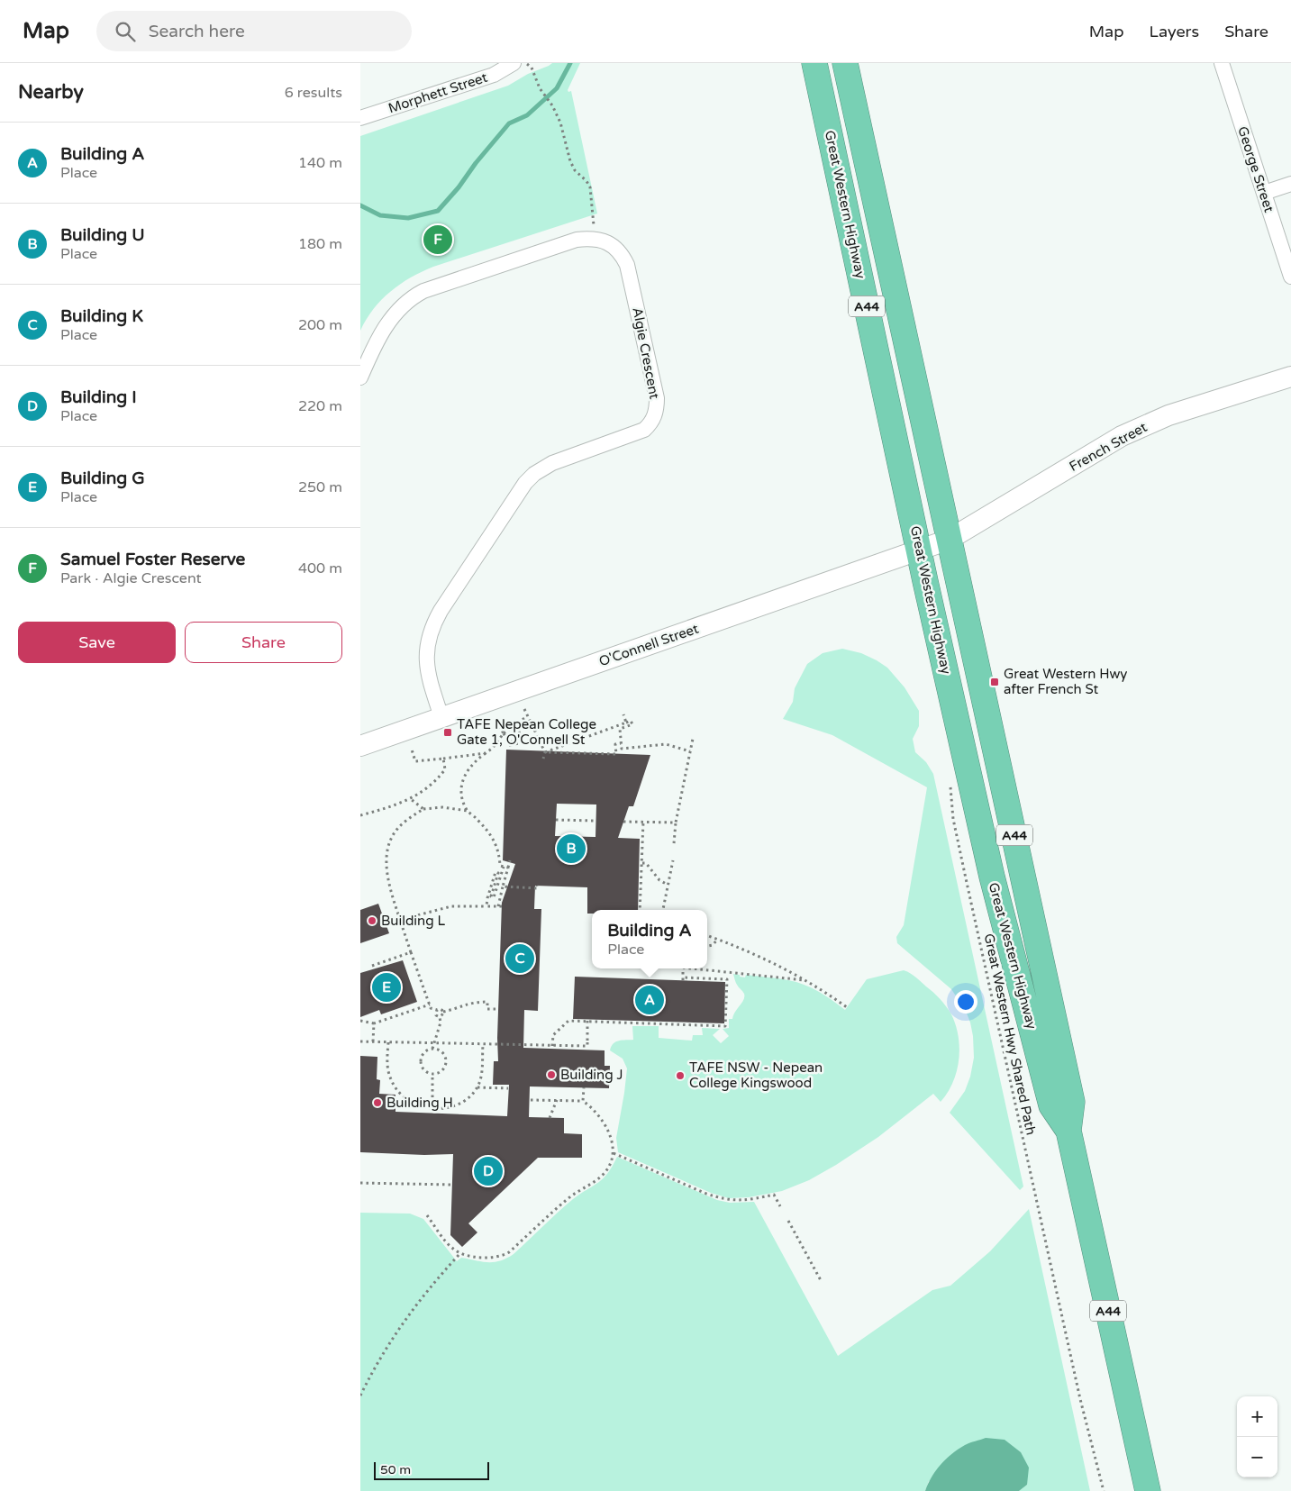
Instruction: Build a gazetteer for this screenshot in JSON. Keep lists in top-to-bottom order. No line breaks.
{"streets":{"highway":["Great Western Highway","A44"],"street":["Morphett Street","George Street","Algie Crescent","French Street","O'Connell Street"],"path":["Great Western Hwy Shared Path"]},"crossings":[["Great Western Highway","French Street"],["Great Western Highway","O'Connell Street"],["Algie Crescent","O'Connell Street"],["French Street","O'Connell Street"]],"places":{"transit":["Great Western Hwy after French St","TAFE Nepean College Gate 1, O'Connell St"],"other":["Building L","Building J","TAFE NSW - Nepean College Kingswood","Building H"]},"scale_bar":"50 m","page":{"header":"Map","search":"Search here","nav":["Map","Layers","Share"],"heading":["Nearby","6 results"],"list":[{"mark":"A","name":"Building A","note":"Place","value":"140 m"},{"mark":"B","name":"Building U","note":"Place","value":"180 m"},{"mark":"C","name":"Building K","note":"Place","value":"200 m"},{"mark":"D","name":"Building I","note":"Place","value":"220 m"},{"mark":"E","name":"Building G","note":"Place","value":"250 m"},{"mark":"F","name":"Samuel Foster Reserve","note":"Park · Algie Crescent","value":"400 m"}],"pins":["F","B","C","E","A","D"],"buttons":["Save","Share"],"popup":["Building A","Place"],"map_buttons":["+","−"],"scale":"50 m"}}
